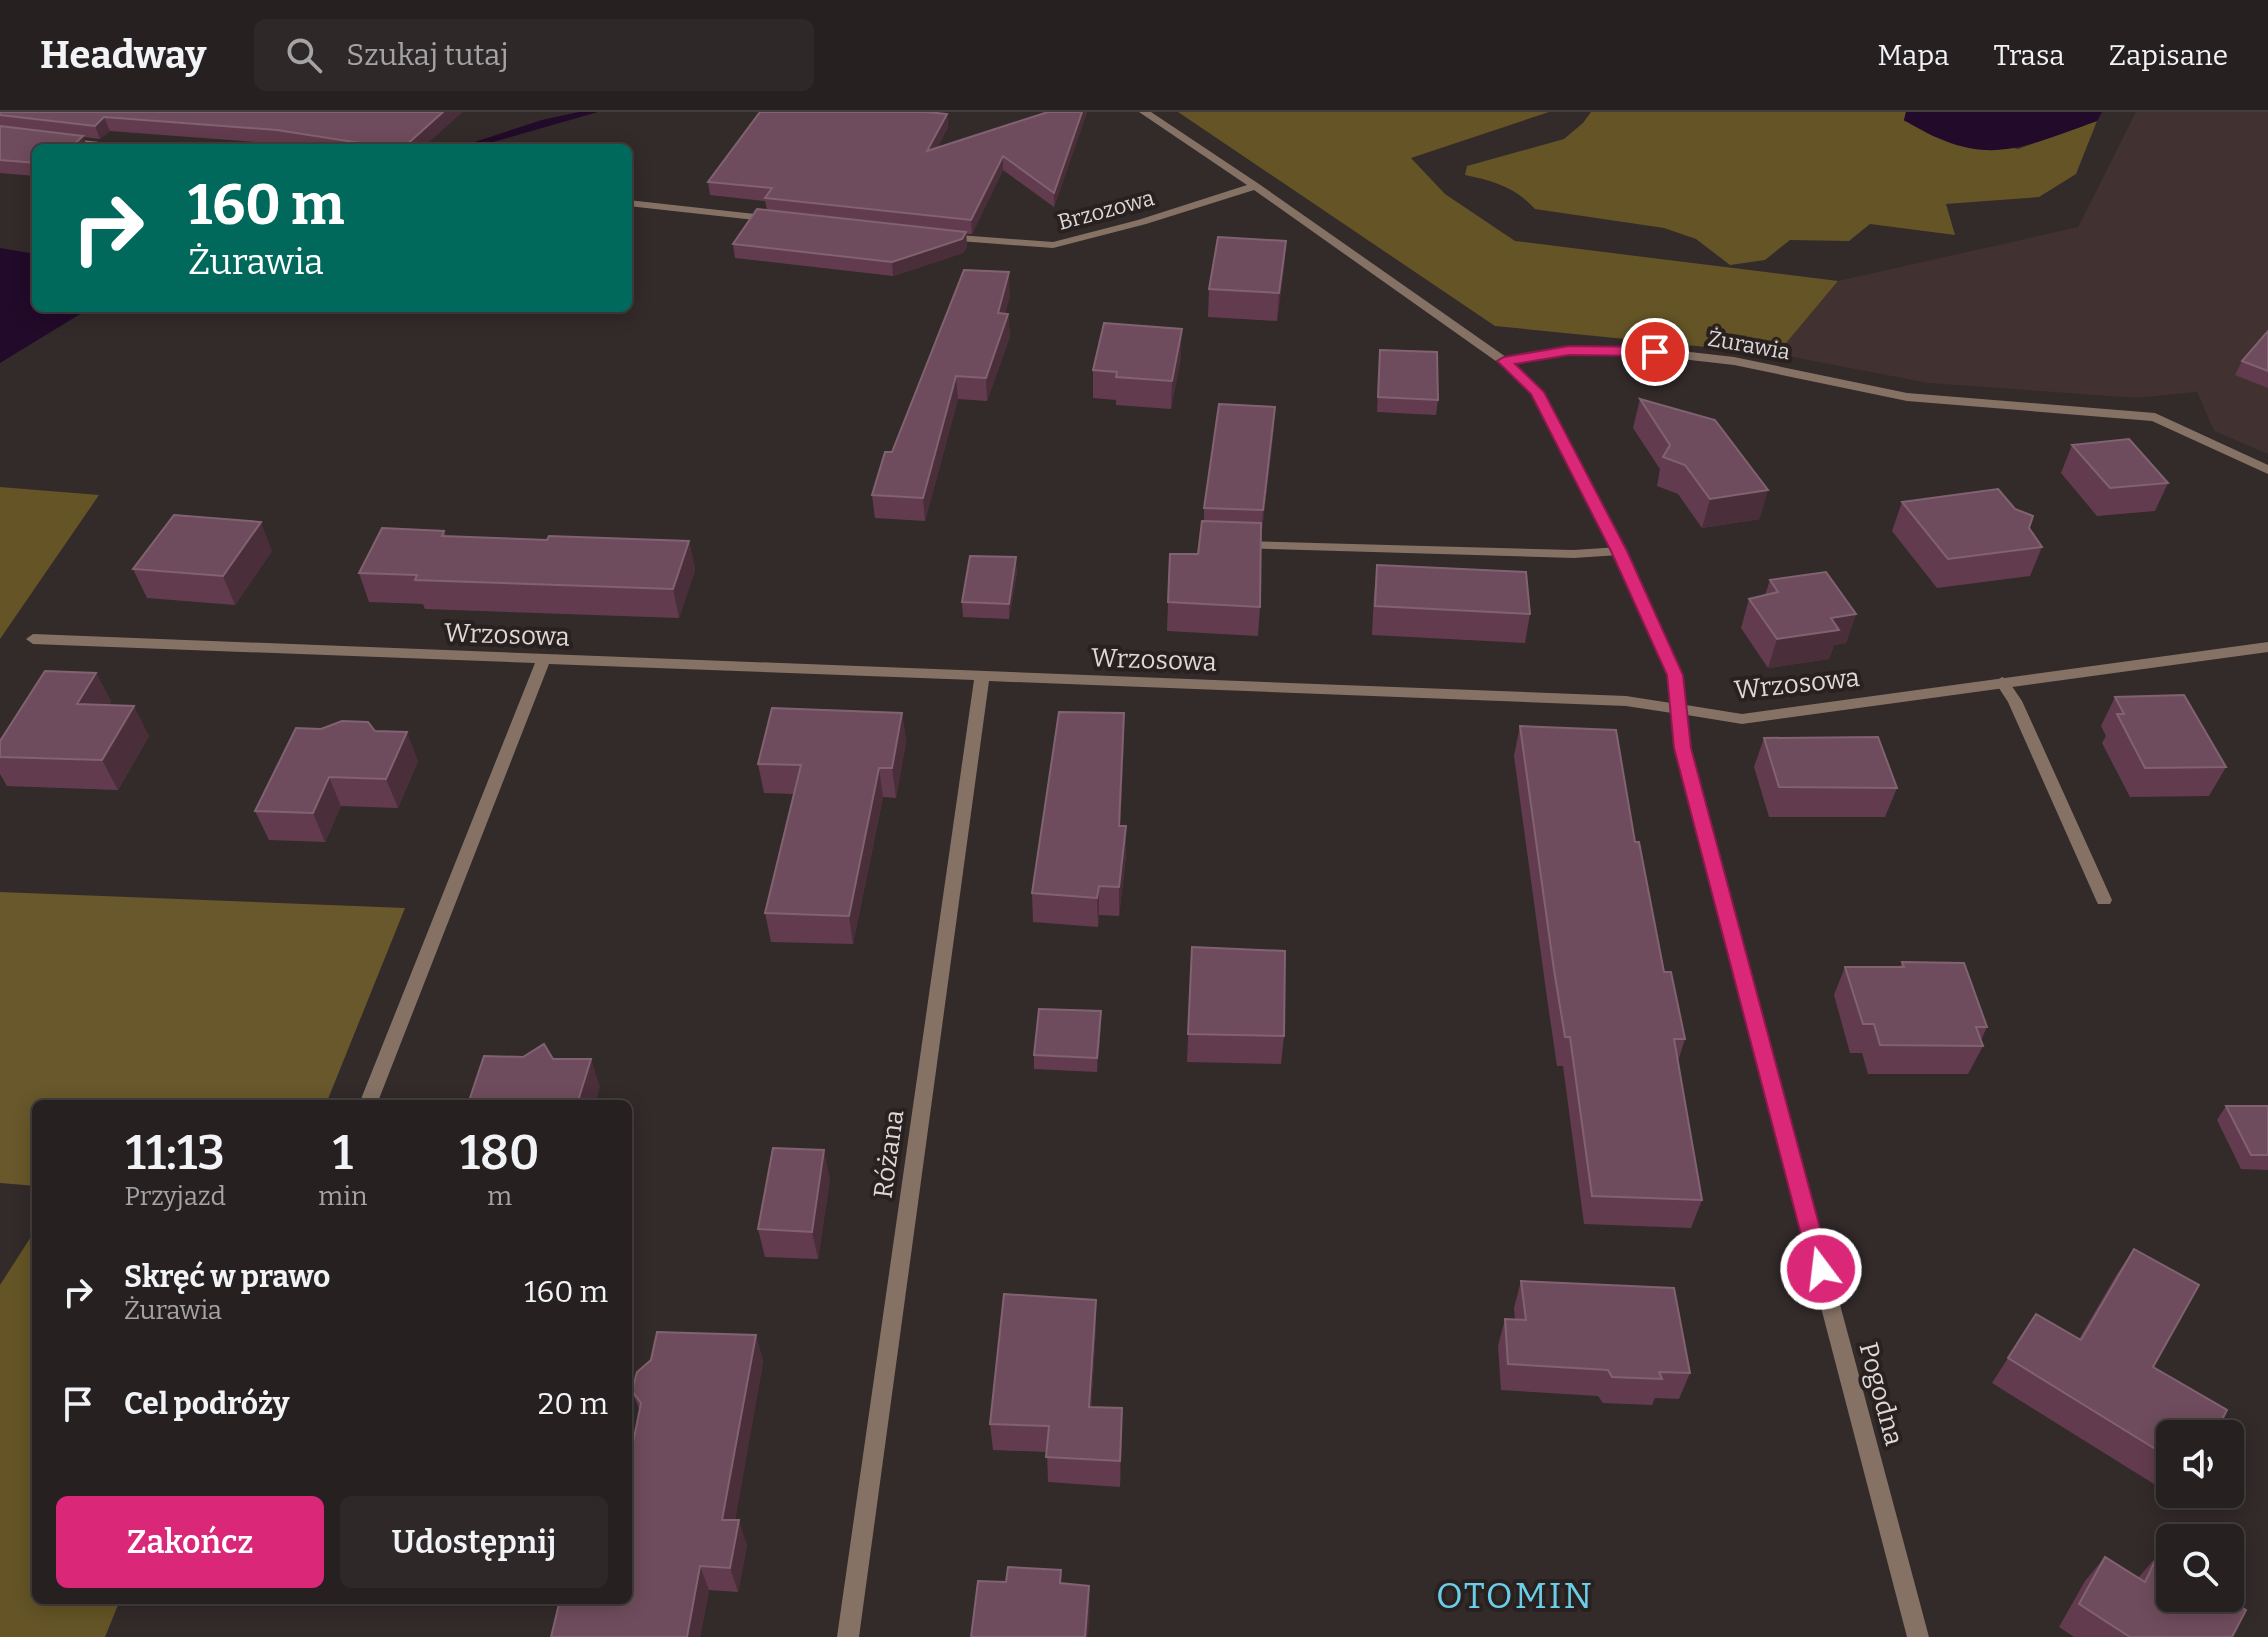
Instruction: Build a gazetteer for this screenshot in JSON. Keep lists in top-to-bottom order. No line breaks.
{"streets":{"street":["Brzozowa","Żurawia","Wrzosowa","Różana","Pogodna"]},"crossings":[["Żurawia","Pogodna"],["Wrzosowa","Różana"],["Wrzosowa","Pogodna"]],"districts":["OTOMIN"],"page":{"header":"Headway","search":"Szukaj tutaj","nav":["Mapa","Trasa","Zapisane"],"turn":["160 m","Żurawia"],"eta":["11:13","Przyjazd","1","min","180","m"],"list":[{"name":"Skręć w prawo","note":"Żurawia","value":"160 m"},{"name":"Cel podróży","value":"20 m"}],"buttons":["Zakończ","Udostępnij"]}}
